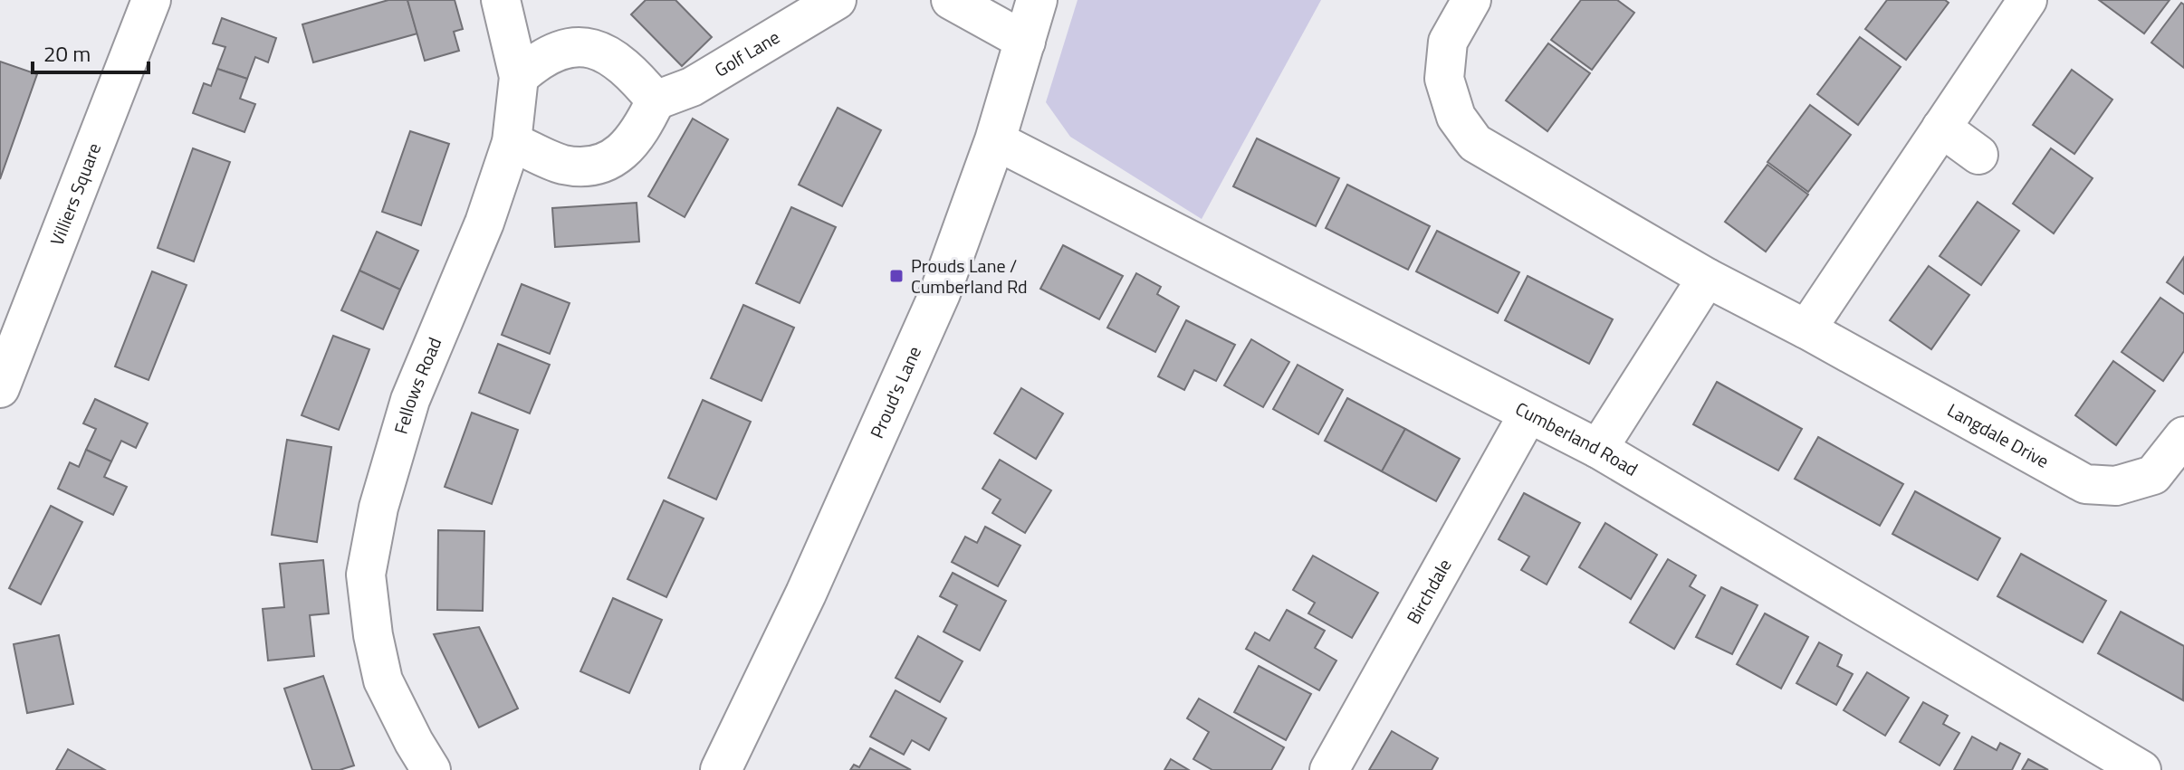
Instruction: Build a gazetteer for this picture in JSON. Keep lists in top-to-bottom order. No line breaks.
{"streets":{"street":["Golf Lane","Villiers Square","Fellows Road","Proud's Lane","Langdale Drive","Cumberland Road","Birchdale"]},"crossings":[["Golf Lane","Fellows Road"],["Proud's Lane","Cumberland Road"],["Cumberland Road","Birchdale"]],"places":{"transit":["Prouds Lane / Cumberland Rd"]},"scale_bar":"20 m"}
